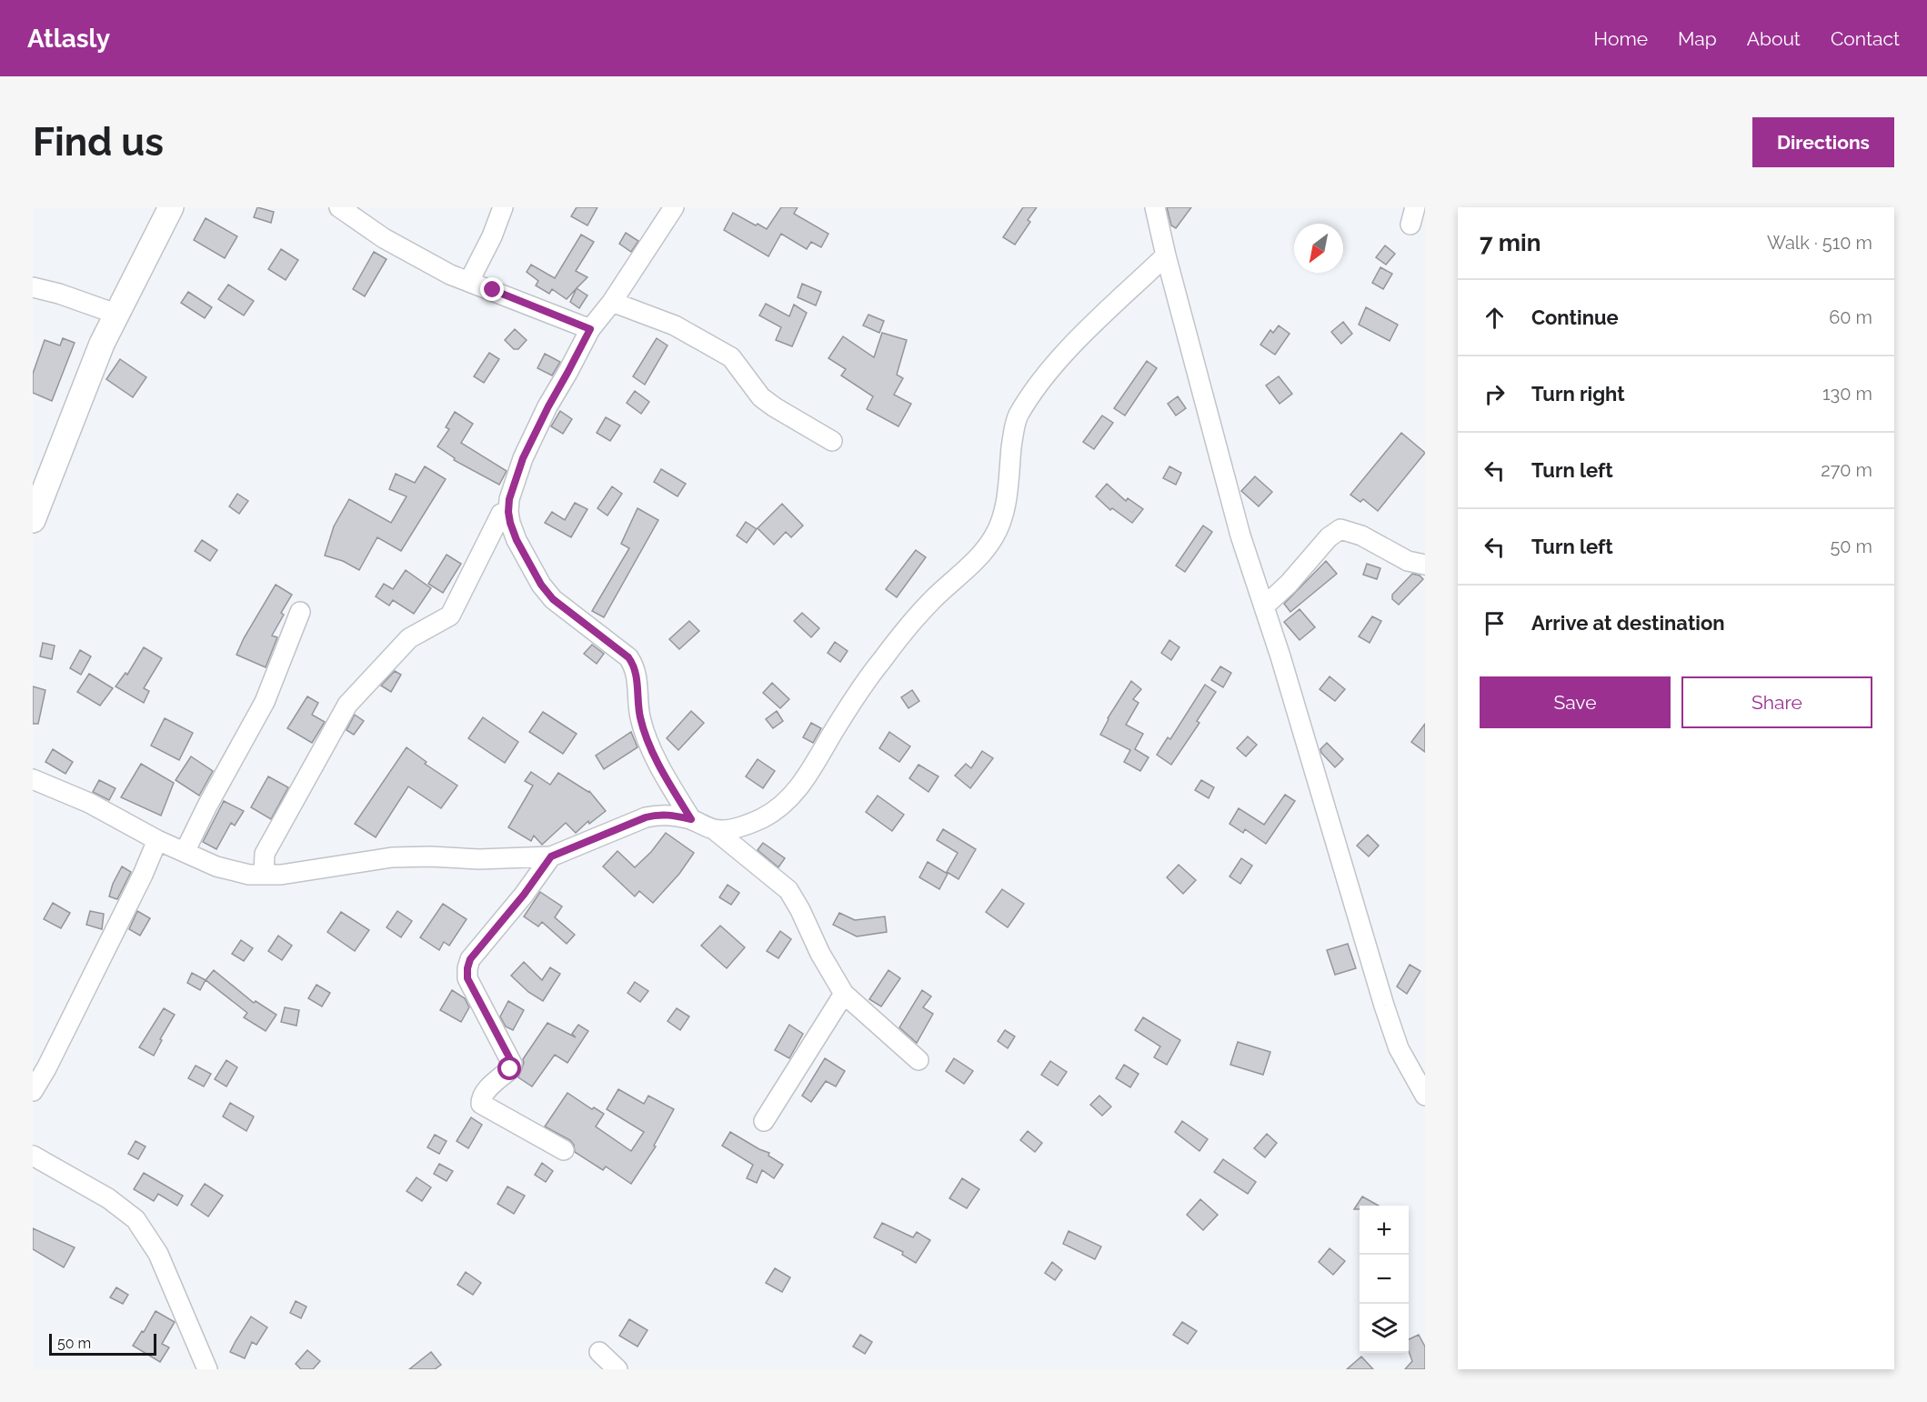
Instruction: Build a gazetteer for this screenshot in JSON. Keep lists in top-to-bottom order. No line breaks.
{"scale_bar":"50 m","north":"bottom left","page":{"header":"Atlasly","nav":["Home","Map","About","Contact"],"buttons":["Directions",["Save","Share"]],"title":"Find us","heading":["7 min","Walk · 510 m"],"list":[["Continue","60 m"],["Turn right","130 m"],["Turn left","270 m"],["Turn left","50 m"],"Arrive at destination"],"map_buttons":["+","−"],"scale":"50 m"}}
